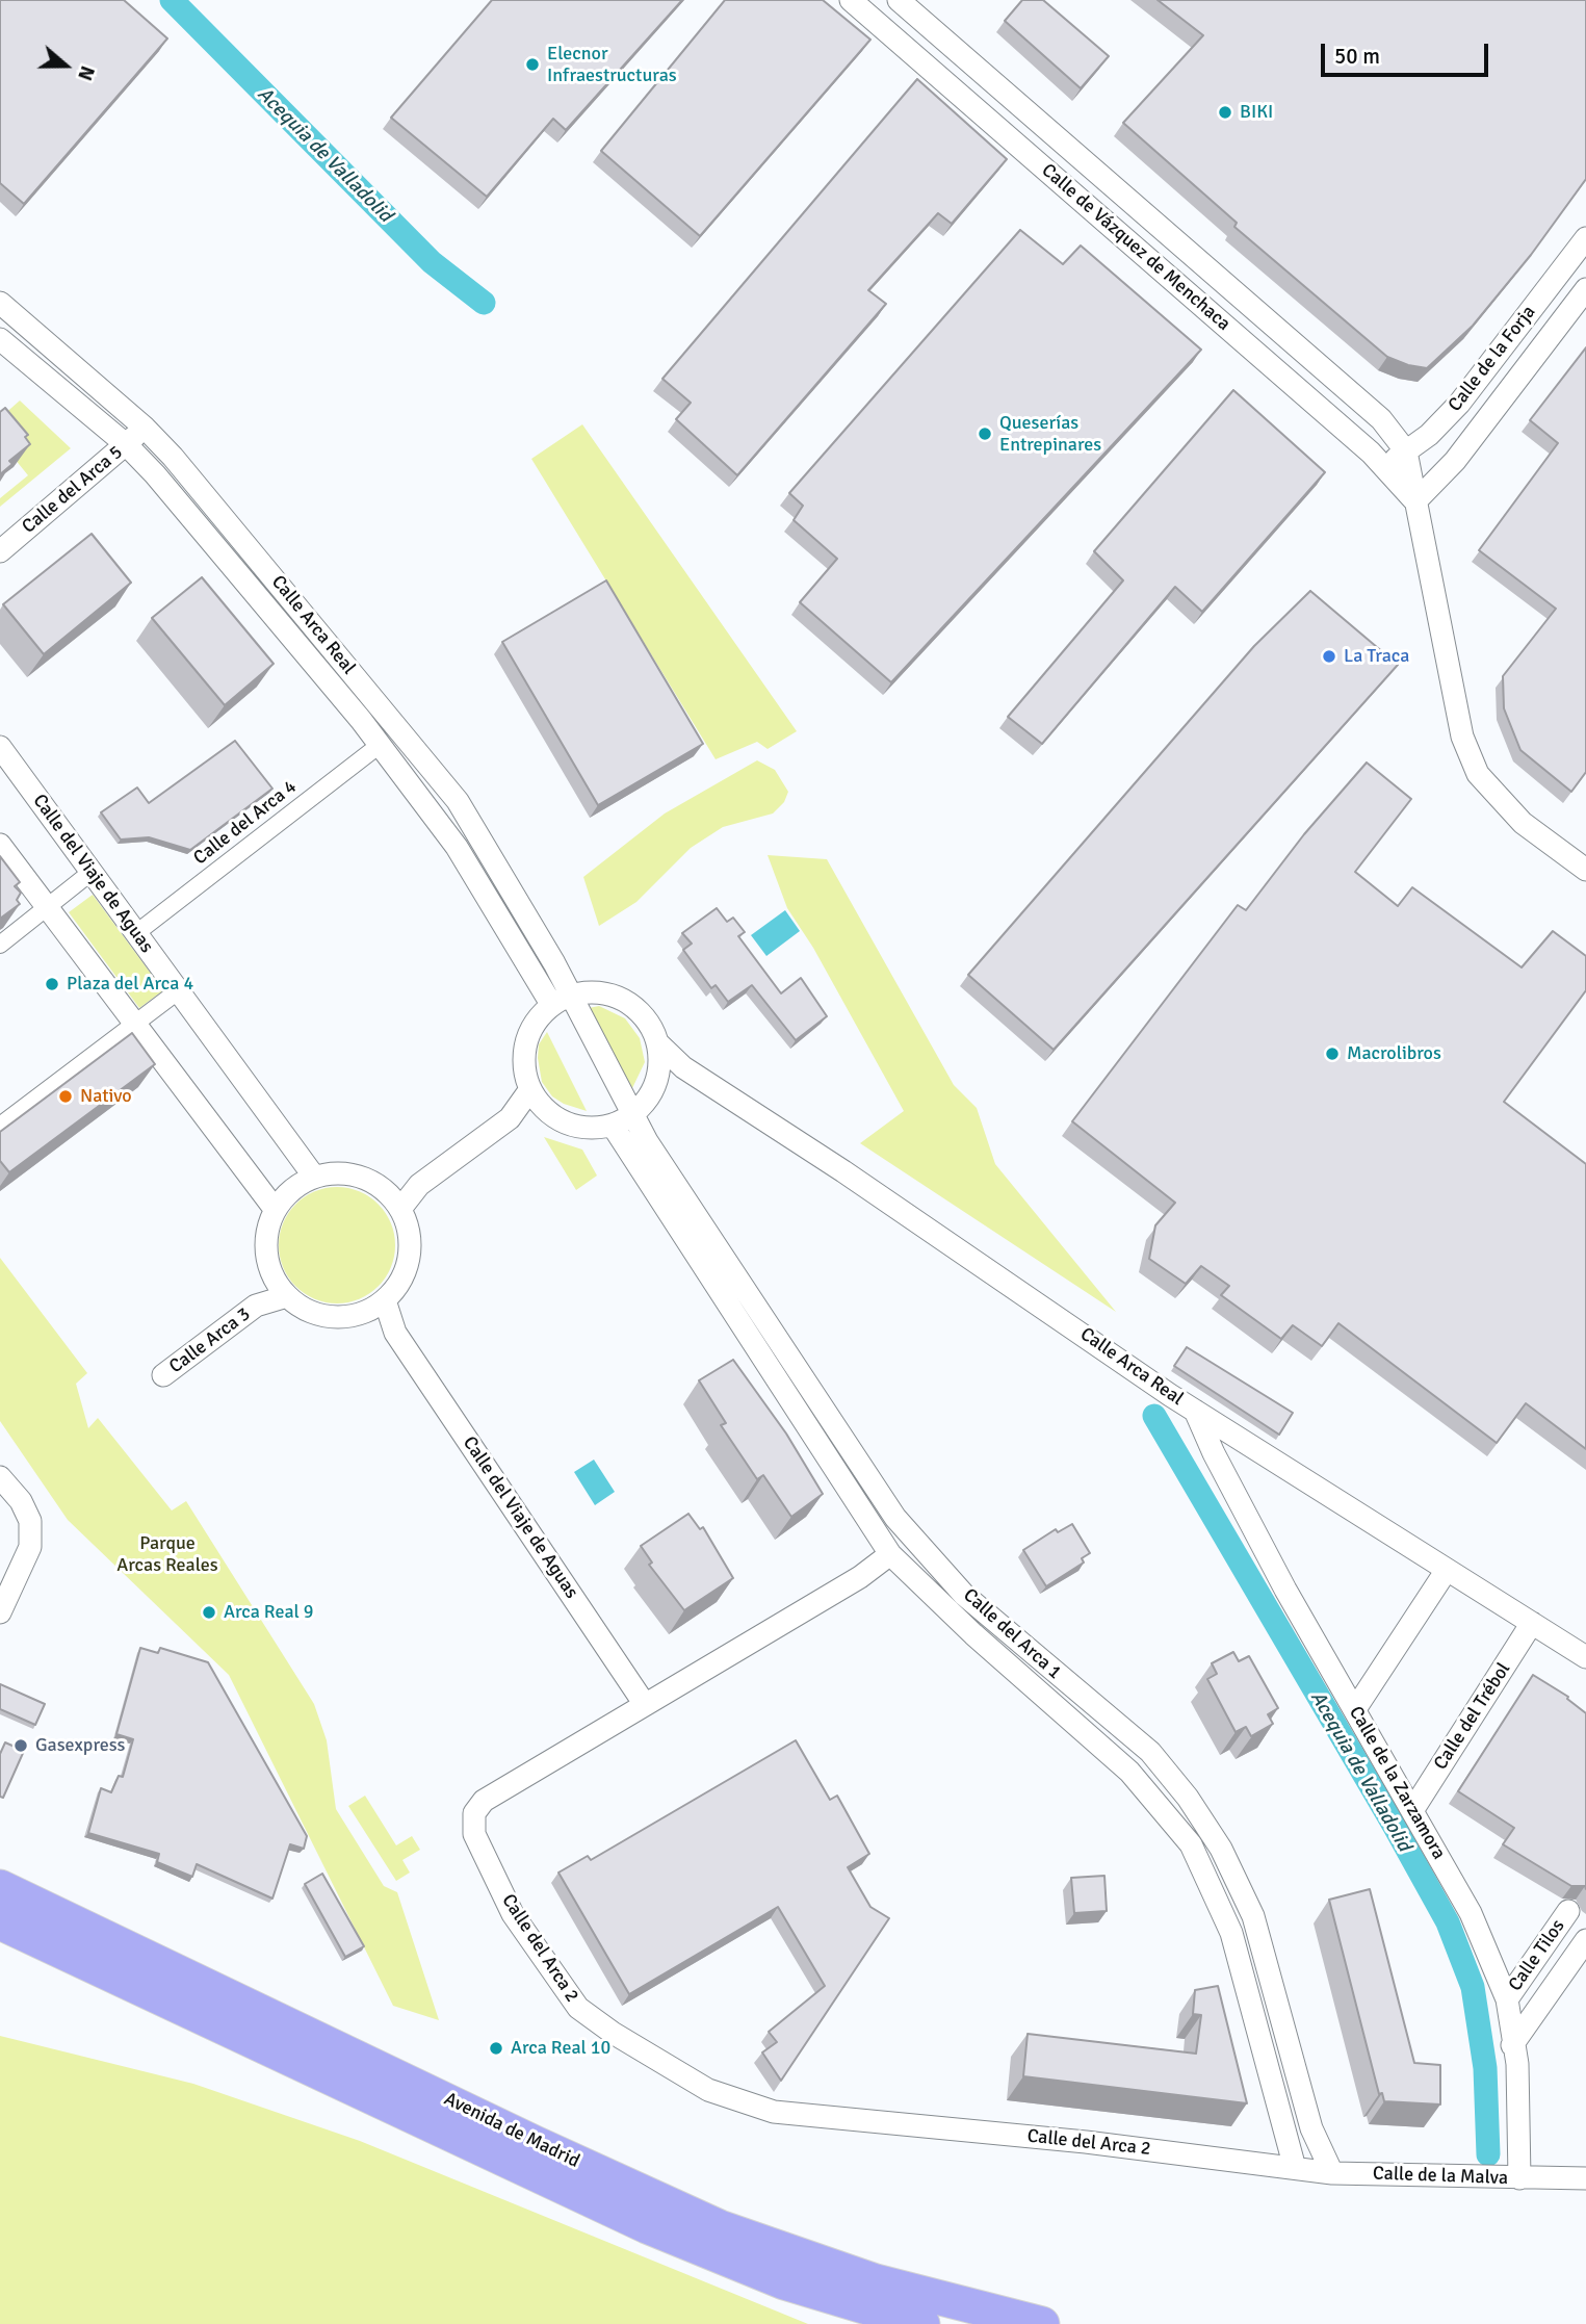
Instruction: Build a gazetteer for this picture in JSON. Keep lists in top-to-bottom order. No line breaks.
{"streets":{"main road":["Avenida de Madrid"],"street":["Calle de Vázquez de Menchaca","Calle de la Forja","Calle del Arca 5","Calle Arca Real","Calle del Arca 4","Calle del Viaje de Aguas","Calle Arca 3","Calle del Arca 1","Calle del Trébol","Calle de la Zarzamora","Calle del Arca 2","Calle Tilos","Calle de la Malva"]},"crossings":[["Calle de Vázquez de Menchaca","Calle de la Forja"],["Calle del Arca 5","Calle Arca Real"],["Calle Arca Real","Calle del Arca 4"],["Calle Arca Real","Calle del Arca 1"],["Calle Arca Real","Calle del Trébol"],["Calle Arca Real","Calle de la Zarzamora"],["Calle del Arca 4","Calle del Viaje de Aguas"],["Calle del Viaje de Aguas","Calle Arca 3"],["Calle del Viaje de Aguas","Calle del Arca 2"],["Calle del Arca 1","Calle del Arca 2"],["Calle del Arca 1","Calle de la Malva"],["Calle del Trébol","Calle de la Zarzamora"],["Calle de la Zarzamora","Calle Tilos"],["Calle de la Zarzamora","Calle de la Malva"],["Calle del Arca 2","Calle de la Malva"]],"water":["Acequia de Valladolid"],"parks":["Parque Arcas Reales"],"places":["Elecnor Infraestructuras","BIKI","Queserías Entrepinares","La Traca","Plaza del Arca 4","Macrolibros","Nativo","Arca Real 9","Gasexpress","Arca Real 10"],"scale_bar":"50 m","north":"right"}
